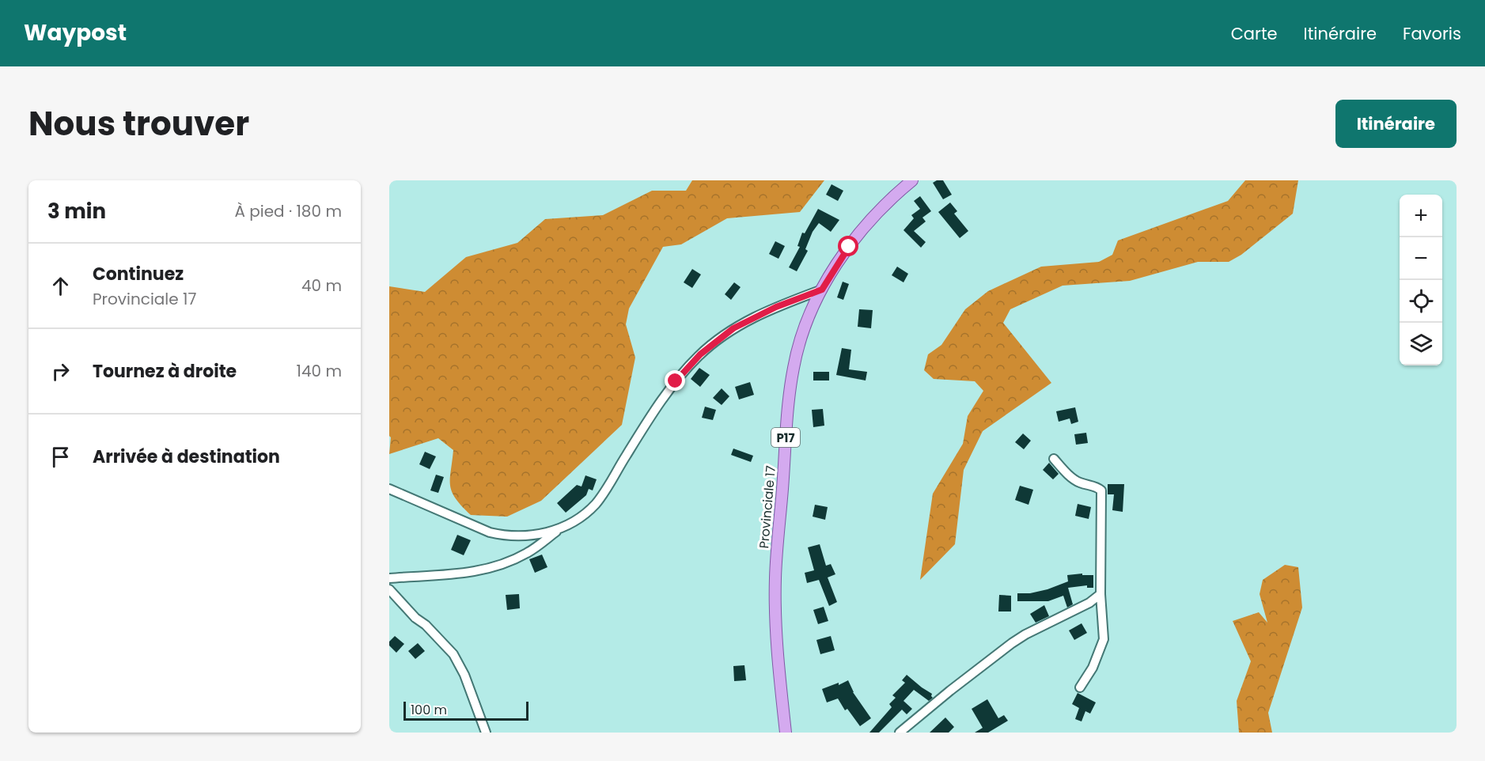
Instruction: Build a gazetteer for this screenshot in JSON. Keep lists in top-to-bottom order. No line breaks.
{"streets":{"main road":["P17","Provinciale 17"]},"scale_bar":"100 m","page":{"header":"Waypost","nav":["Carte","Itinéraire","Favoris"],"title":"Nous trouver","buttons":"Itinéraire","heading":["3 min","À pied · 180 m"],"map_buttons":["+","−"],"list":[["Continuez","Provinciale 17","40 m"],["Tournez à droite","140 m"],"Arrivée à destination"],"scale":"100 m"}}
